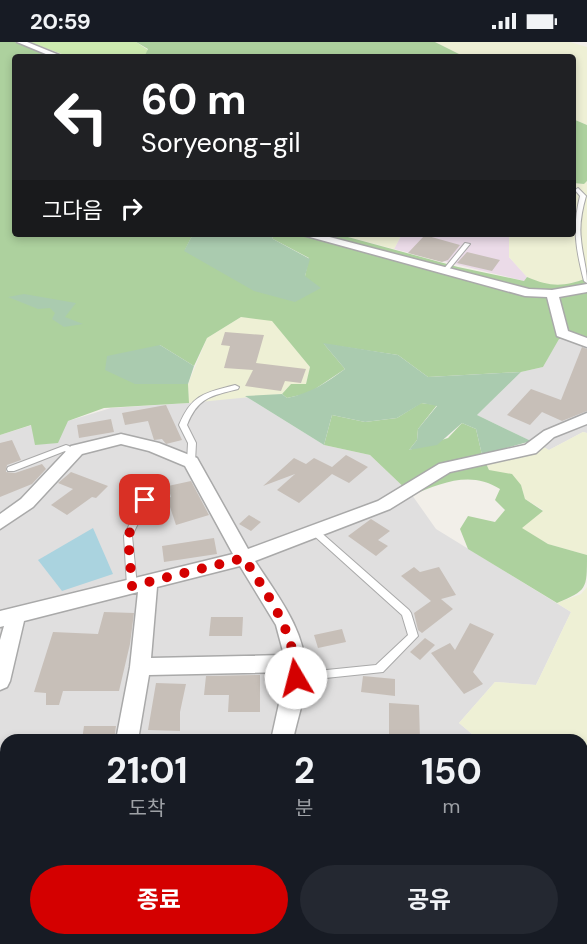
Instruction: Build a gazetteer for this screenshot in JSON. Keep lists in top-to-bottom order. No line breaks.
{"page":{"status":"20:59","turn":["60 m","Soryeong-gil"],"then":"그다음","eta":["21:01","도착","2","분","150","m"],"buttons":["종료","공유"]}}
